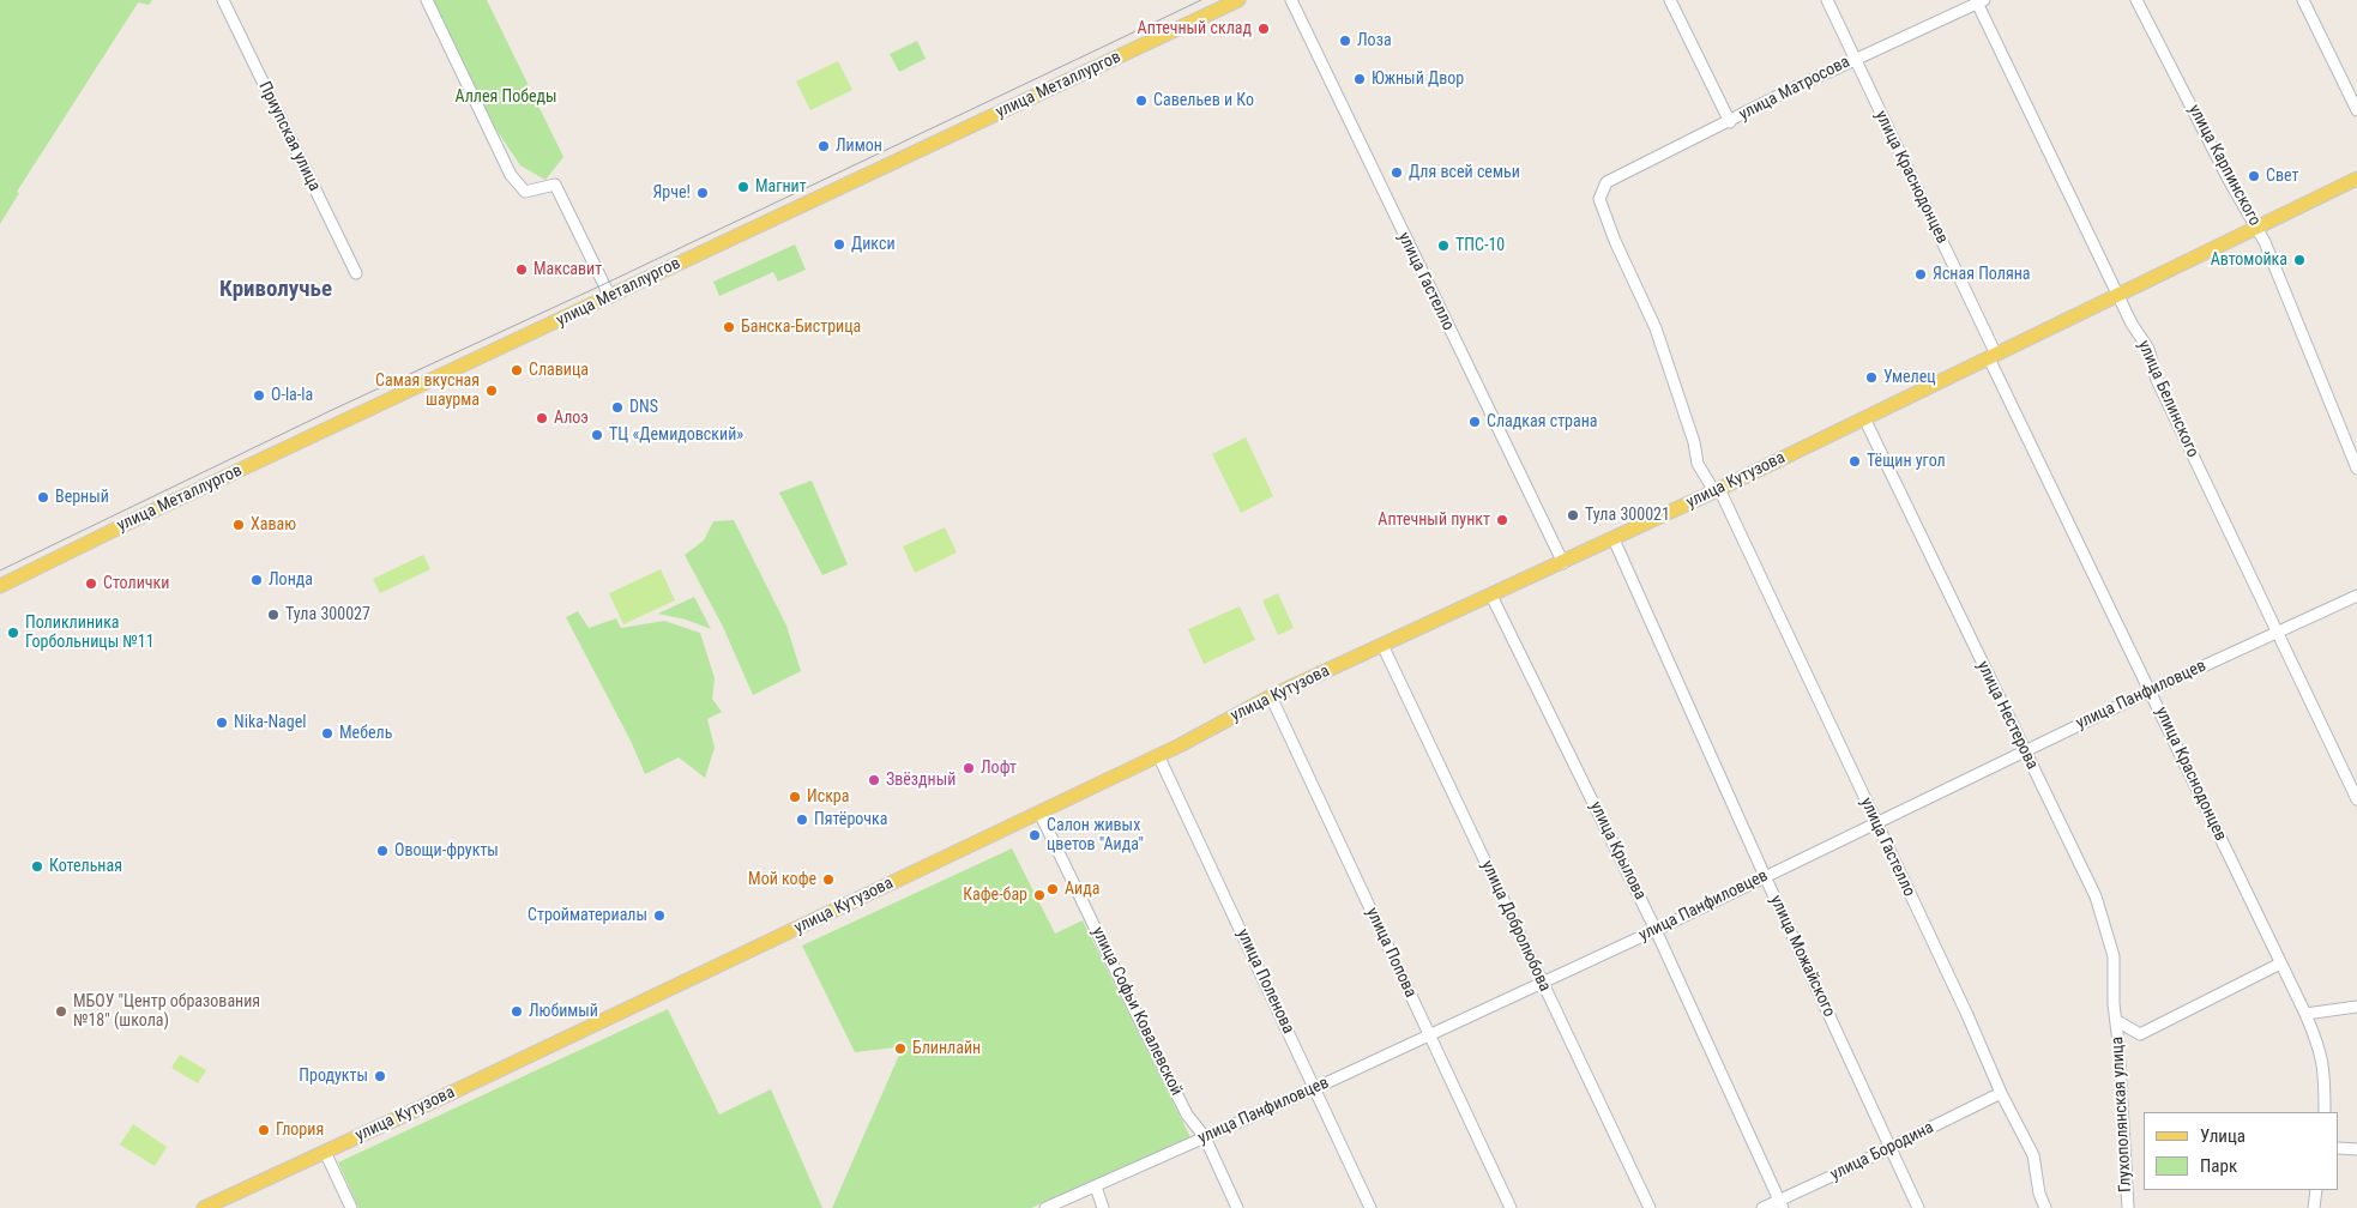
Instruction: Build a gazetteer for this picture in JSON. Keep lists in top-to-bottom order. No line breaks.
{"streets":{"main road":["улица Металлургов","улица Кутузова"],"street":["улица Матросова","Приупская улица","улица Карпинского","улица Краснодонцев","улица Гастелло","улица Белинского","улица Панфиловцев","улица Нестерова","улица Крылова","улица Добролюбова","улица Попова","улица Можайского","улица Поленова","улица Софьи Ковалевской","Глухополянская улица","улица Бородина"]},"crossings":[["улица Матросова","улица Краснодонцев"],["улица Матросова","улица Гастелло"],["улица Матросова","улица Белинского"],["улица Карпинского","улица Кутузова"],["улица Краснодонцев","улица Кутузова"],["улица Краснодонцев","улица Панфиловцев"],["улица Гастелло","улица Кутузова"],["улица Гастелло","улица Панфиловцев"],["улица Гастелло","улица Бородина"],["улица Белинского","улица Кутузова"],["улица Белинского","улица Панфиловцев"],["улица Кутузова","улица Нестерова"],["улица Кутузова","улица Крылова"],["улица Кутузова","улица Добролюбова"],["улица Кутузова","улица Попова"],["улица Кутузова","улица Можайского"],["улица Кутузова","улица Поленова"],["улица Кутузова","улица Софьи Ковалевской"],["улица Панфиловцев","улица Нестерова"],["улица Панфиловцев","улица Крылова"],["улица Панфиловцев","улица Добролюбова"],["улица Панфиловцев","улица Попова"],["улица Панфиловцев","улица Можайского"],["улица Панфиловцев","улица Поленова"],["улица Панфиловцев","улица Софьи Ковалевской"],["улица Нестерова","Глухополянская улица"],["улица Крылова","улица Бородина"],["улица Можайского","улица Бородина"]],"districts":["Криволучье"],"parks":["Аллея Победы"],"places":["Аптечный склад","Лоза","Южный Двор","Савельев и Ко","Лимон","Для всей семьи","Свет","Магнит","Ярче!","Дикси","ТПС-10","Автомойка","Максавит","Ясная Поляна","Банска-Бистрица","Славица","Умелец","Самая вкусная шаурма","O-la-la","DNS","Алоэ","Сладкая страна","ТЦ «Демидовский»","Тёщин угол","Верный","Тула 300021","Аптечный пункт","Хаваю","Лонда","Столички","Тула 300027","Поликлиника Горбольницы №11","Nika-Nagel","Мебель","Лофт","Звёздный","Искра","Пятёрочка","Салон живых цветов \"Аида\"","Овощи-фрукты","Котельная","Мой кофе","Аида","Кафе-бар","Стройматериалы","МБОУ \"Центр образования №18\" (школа)","Любимый","Блинлайн","Продукты","Глория"],"legend":["Улица","Парк"]}
